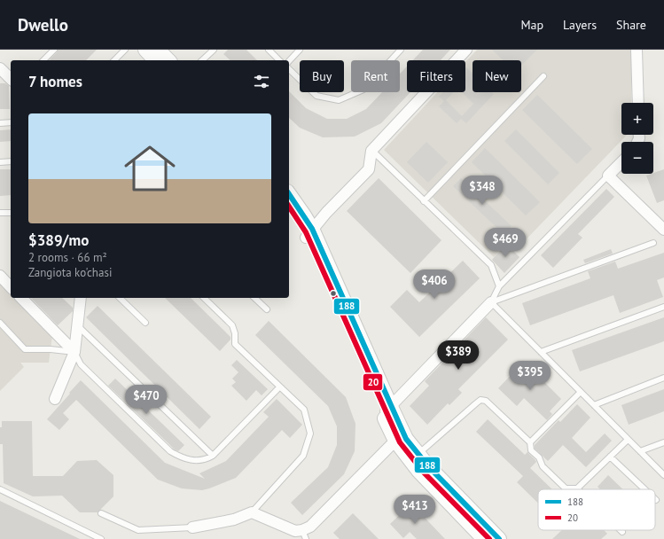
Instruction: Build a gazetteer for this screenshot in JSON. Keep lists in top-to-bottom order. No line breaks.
{"lines":["transit line 188","transit line 20"],"legend":["188","20"],"page":{"header":"Dwello","nav":["Map","Layers","Share"],"chip":["Buy","Rent","Filters","New"],"heading":"7 homes","map_buttons":["+","−"],"list":[{"name":"$389/mo","note":"2 rooms · 66 m² · Zangiota ko'chasi"}],"price":["$348","$469","$406","$389","$395","$470","$413"]}}
